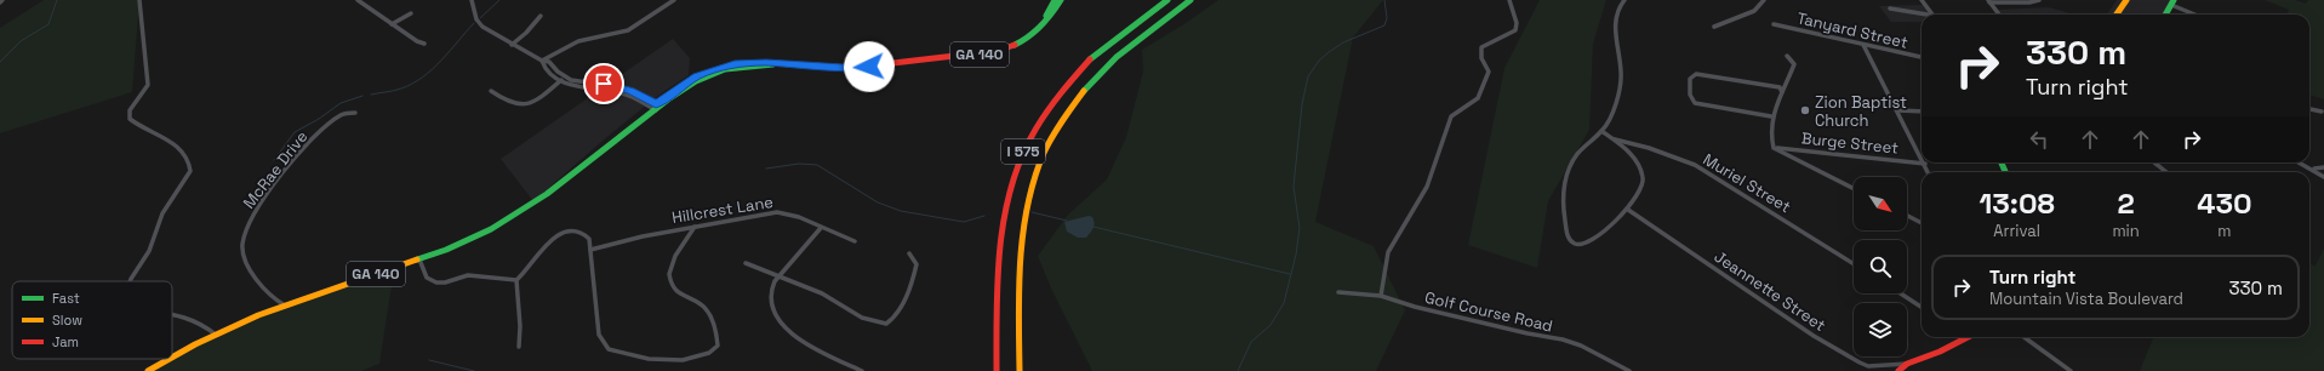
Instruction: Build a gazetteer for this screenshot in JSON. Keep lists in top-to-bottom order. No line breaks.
{"streets":{"main road":["GA 140","I 575"],"street":["Tanyard Street","Burge Street","McRae Drive","Muriel Street","Hillcrest Lane","Jeannette Street","Golf Course Road"]},"crossings":[["GA 140","McRae Drive"]],"places":["Zion Baptist Church"],"legend":["Fast","Slow","Jam"],"north":"bottom right","page":{"turn":["330 m","Turn right"],"eta":["13:08","Arrival","2","min","430","m"],"list":[{"name":"Turn right","note":"Mountain Vista Boulevard","value":"330 m"}]}}
